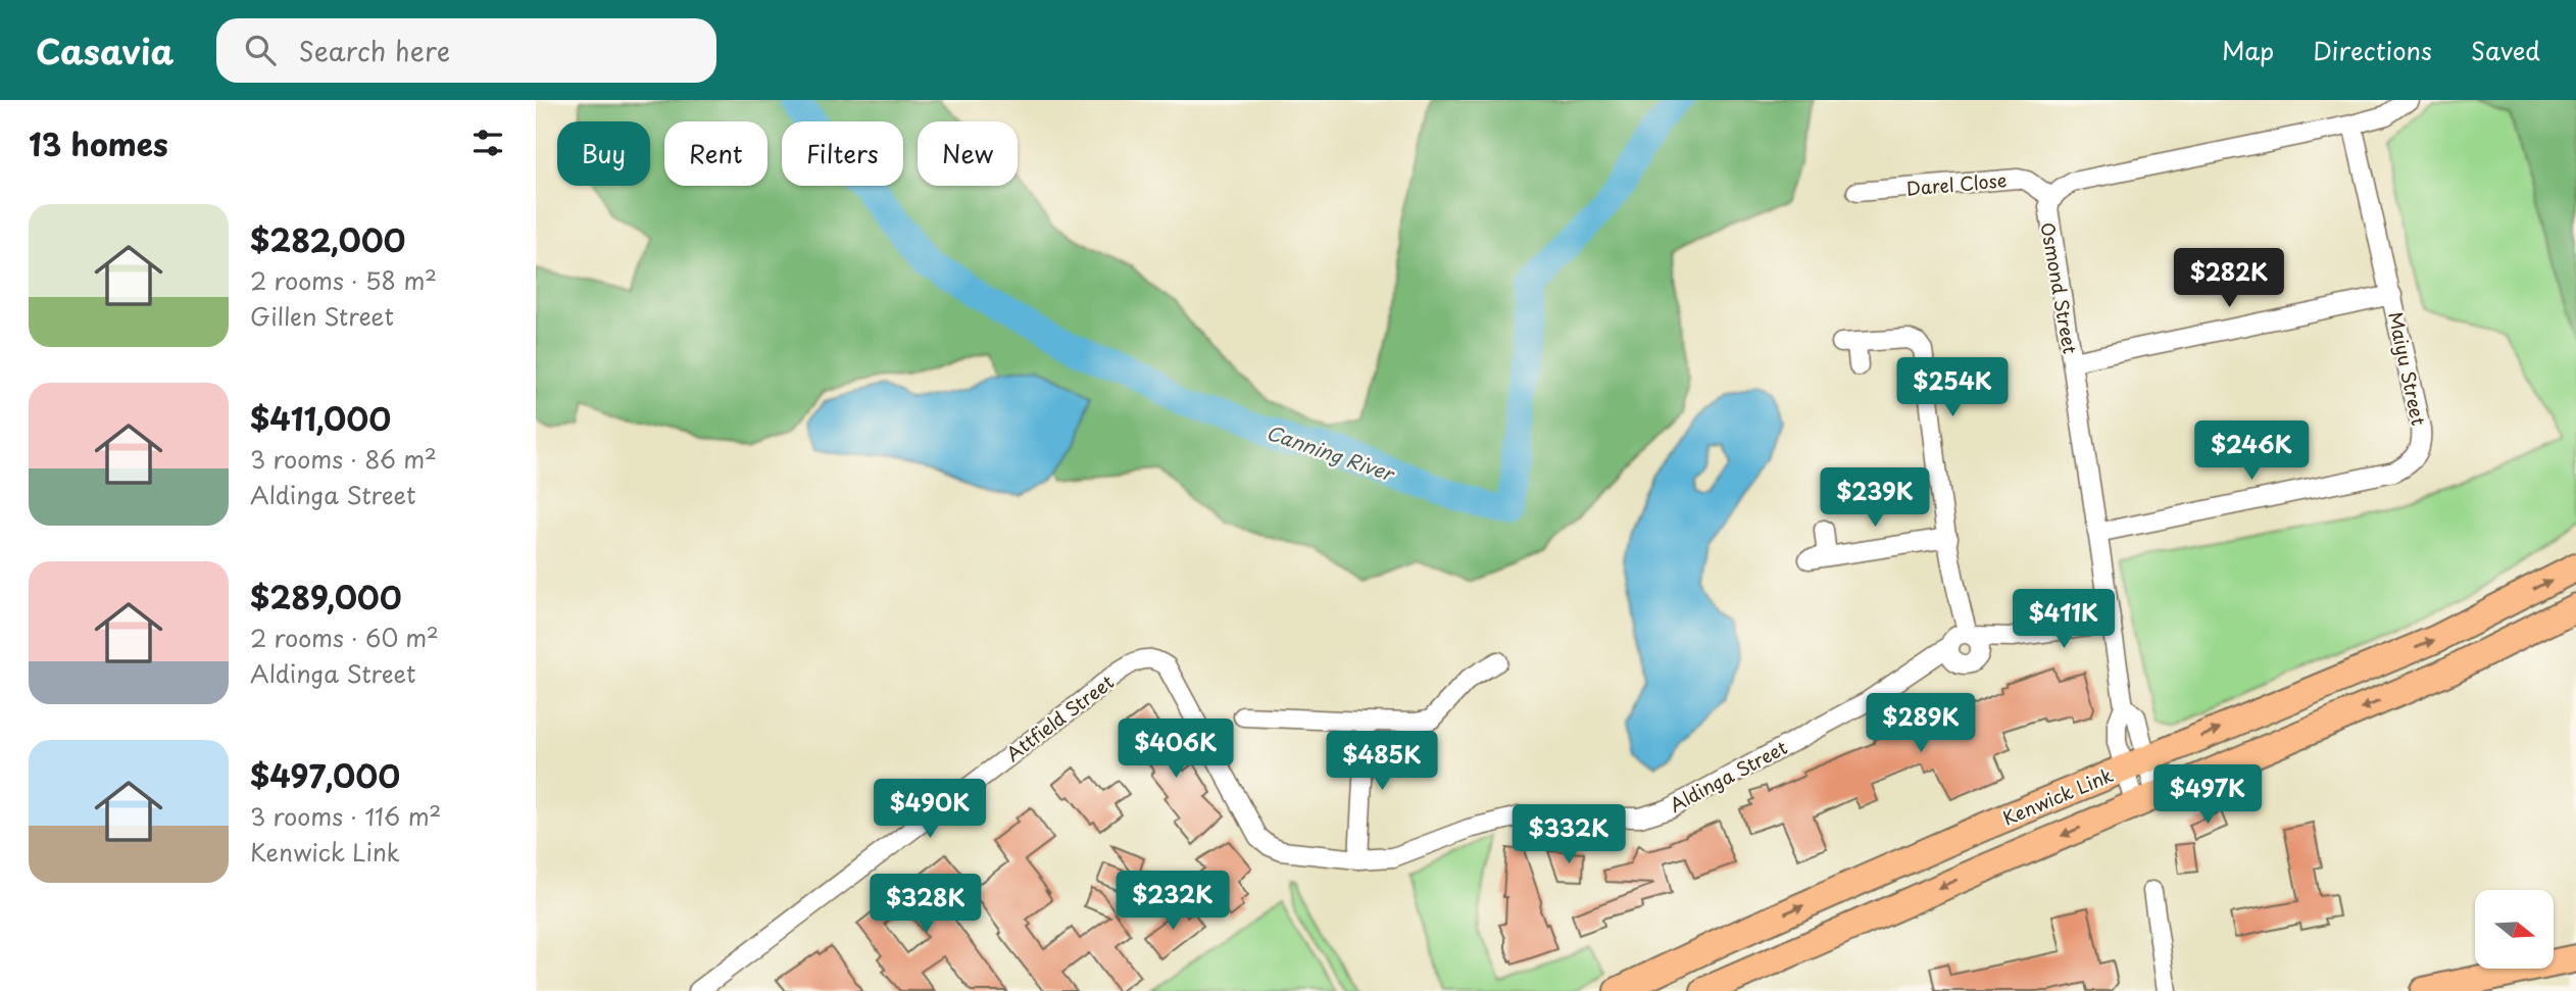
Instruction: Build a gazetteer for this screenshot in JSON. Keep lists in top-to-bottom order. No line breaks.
{"streets":{"highway":["Kenwick Link"],"street":["Darel Close","Osmond Street","Maiyu Street","Attfield Street","Aldinga Street"]},"crossings":[["Darel Close","Osmond Street"],["Osmond Street","Maiyu Street"],["Osmond Street","Aldinga Street"],["Osmond Street","Kenwick Link"],["Attfield Street","Aldinga Street"]],"water":["Canning River"],"north":"right","page":{"header":"Casavia","search":"Search here","nav":["Map","Directions","Saved"],"heading":"13 homes","chip":["Buy","Rent","Filters","New"],"list":[{"name":"$282,000","note":"2 rooms · 58 m² · Gillen Street"},{"name":"$411,000","note":"3 rooms · 86 m² · Aldinga Street"},{"name":"$289,000","note":"2 rooms · 60 m² · Aldinga Street"},{"name":"$497,000","note":"3 rooms · 116 m² · Kenwick Link"}],"price":["$282K","$254K","$246K","$239K","$411K","$289K","$406K","$485K","$497K","$490K","$332K","$232K","$328K"]}}
